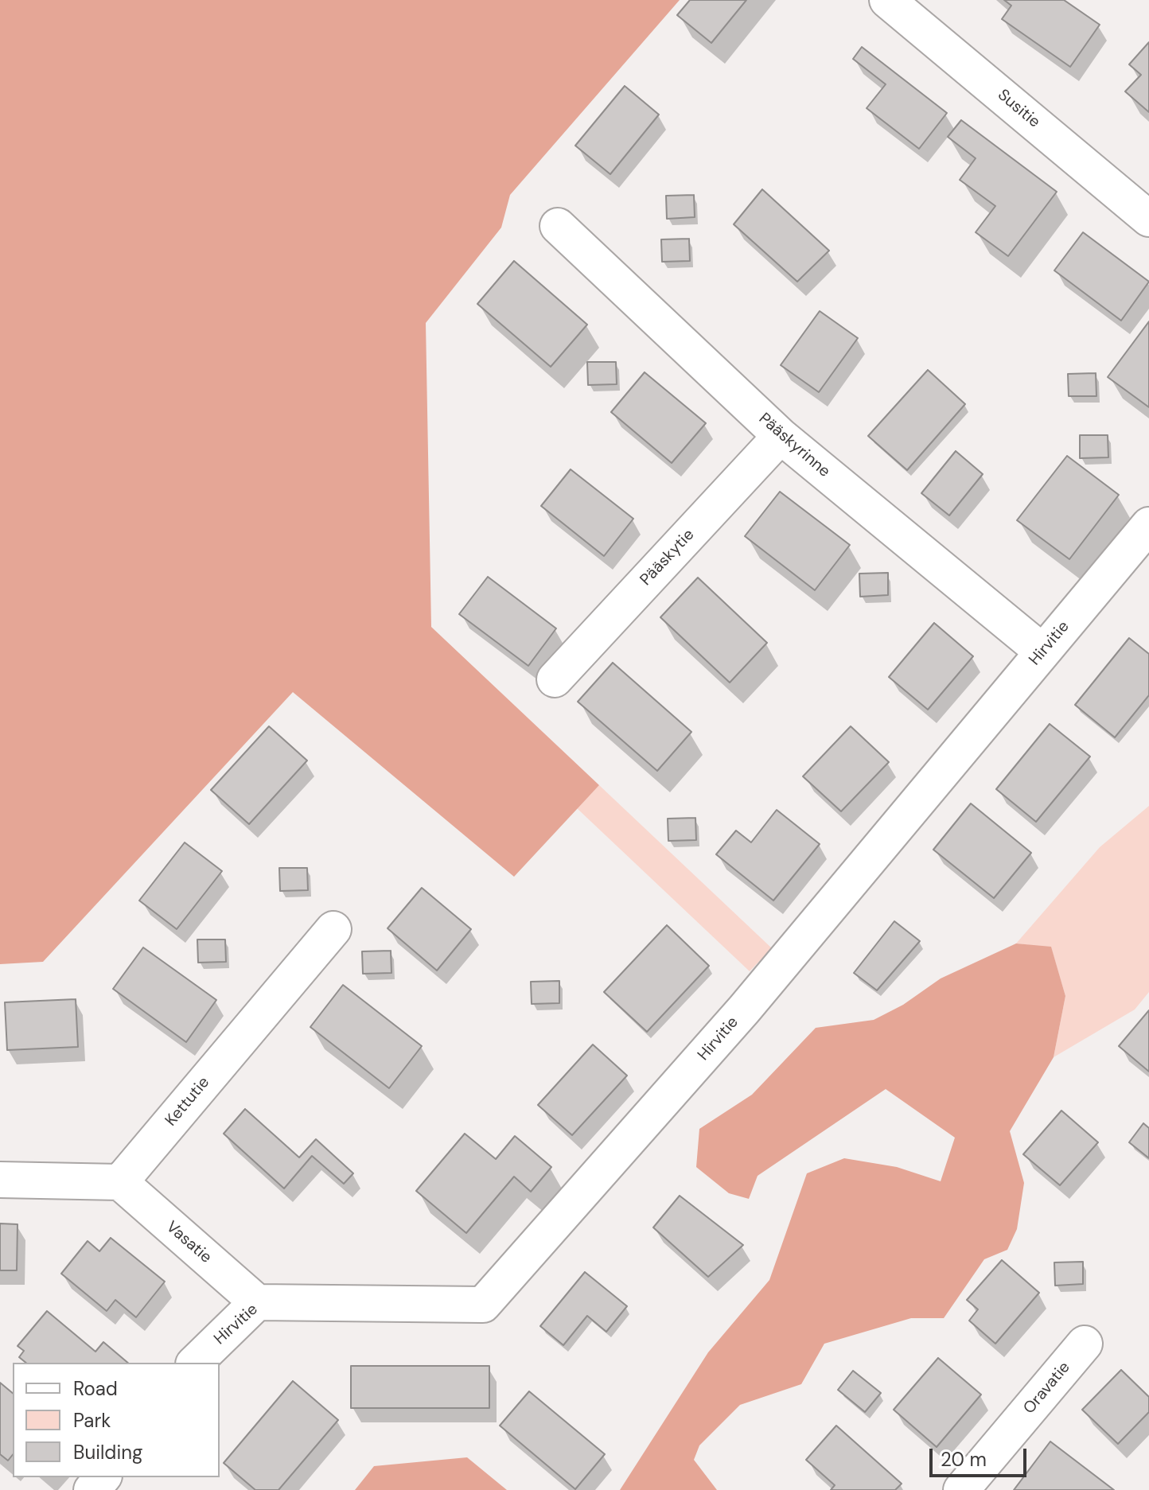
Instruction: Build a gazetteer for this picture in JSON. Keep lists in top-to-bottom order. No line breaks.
{"streets":{"street":["Susitie","Pääskyrinne","Pääskytie","Hirvitie","Kettutie","Vasatie","Oravatie"]},"crossings":[["Pääskyrinne","Pääskytie"],["Pääskyrinne","Hirvitie"],["Hirvitie","Vasatie"],["Kettutie","Vasatie"]],"legend":["Road","Park","Building"],"scale_bar":"20 m"}
